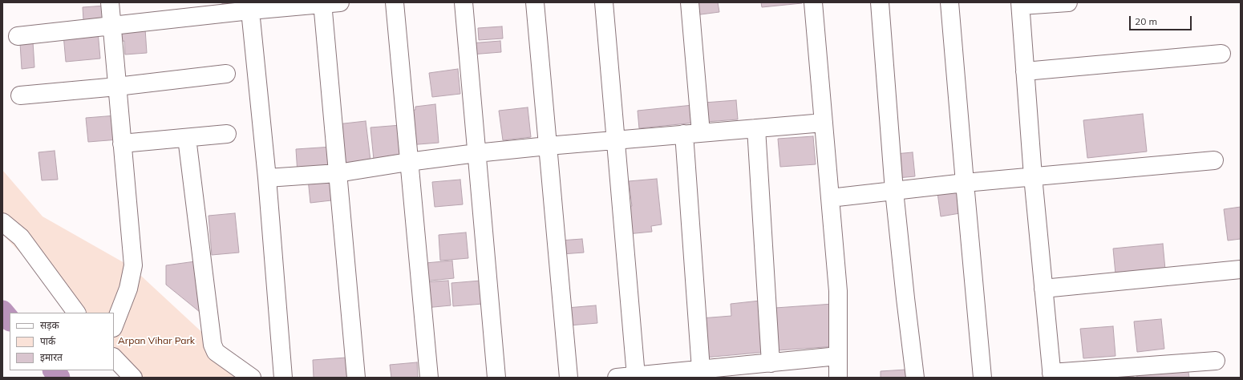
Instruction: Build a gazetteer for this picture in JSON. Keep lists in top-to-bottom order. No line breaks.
{"parks":["Arpan Vihar Park"],"legend":["सड़क","पार्क","इमारत"],"scale_bar":"20 m"}
